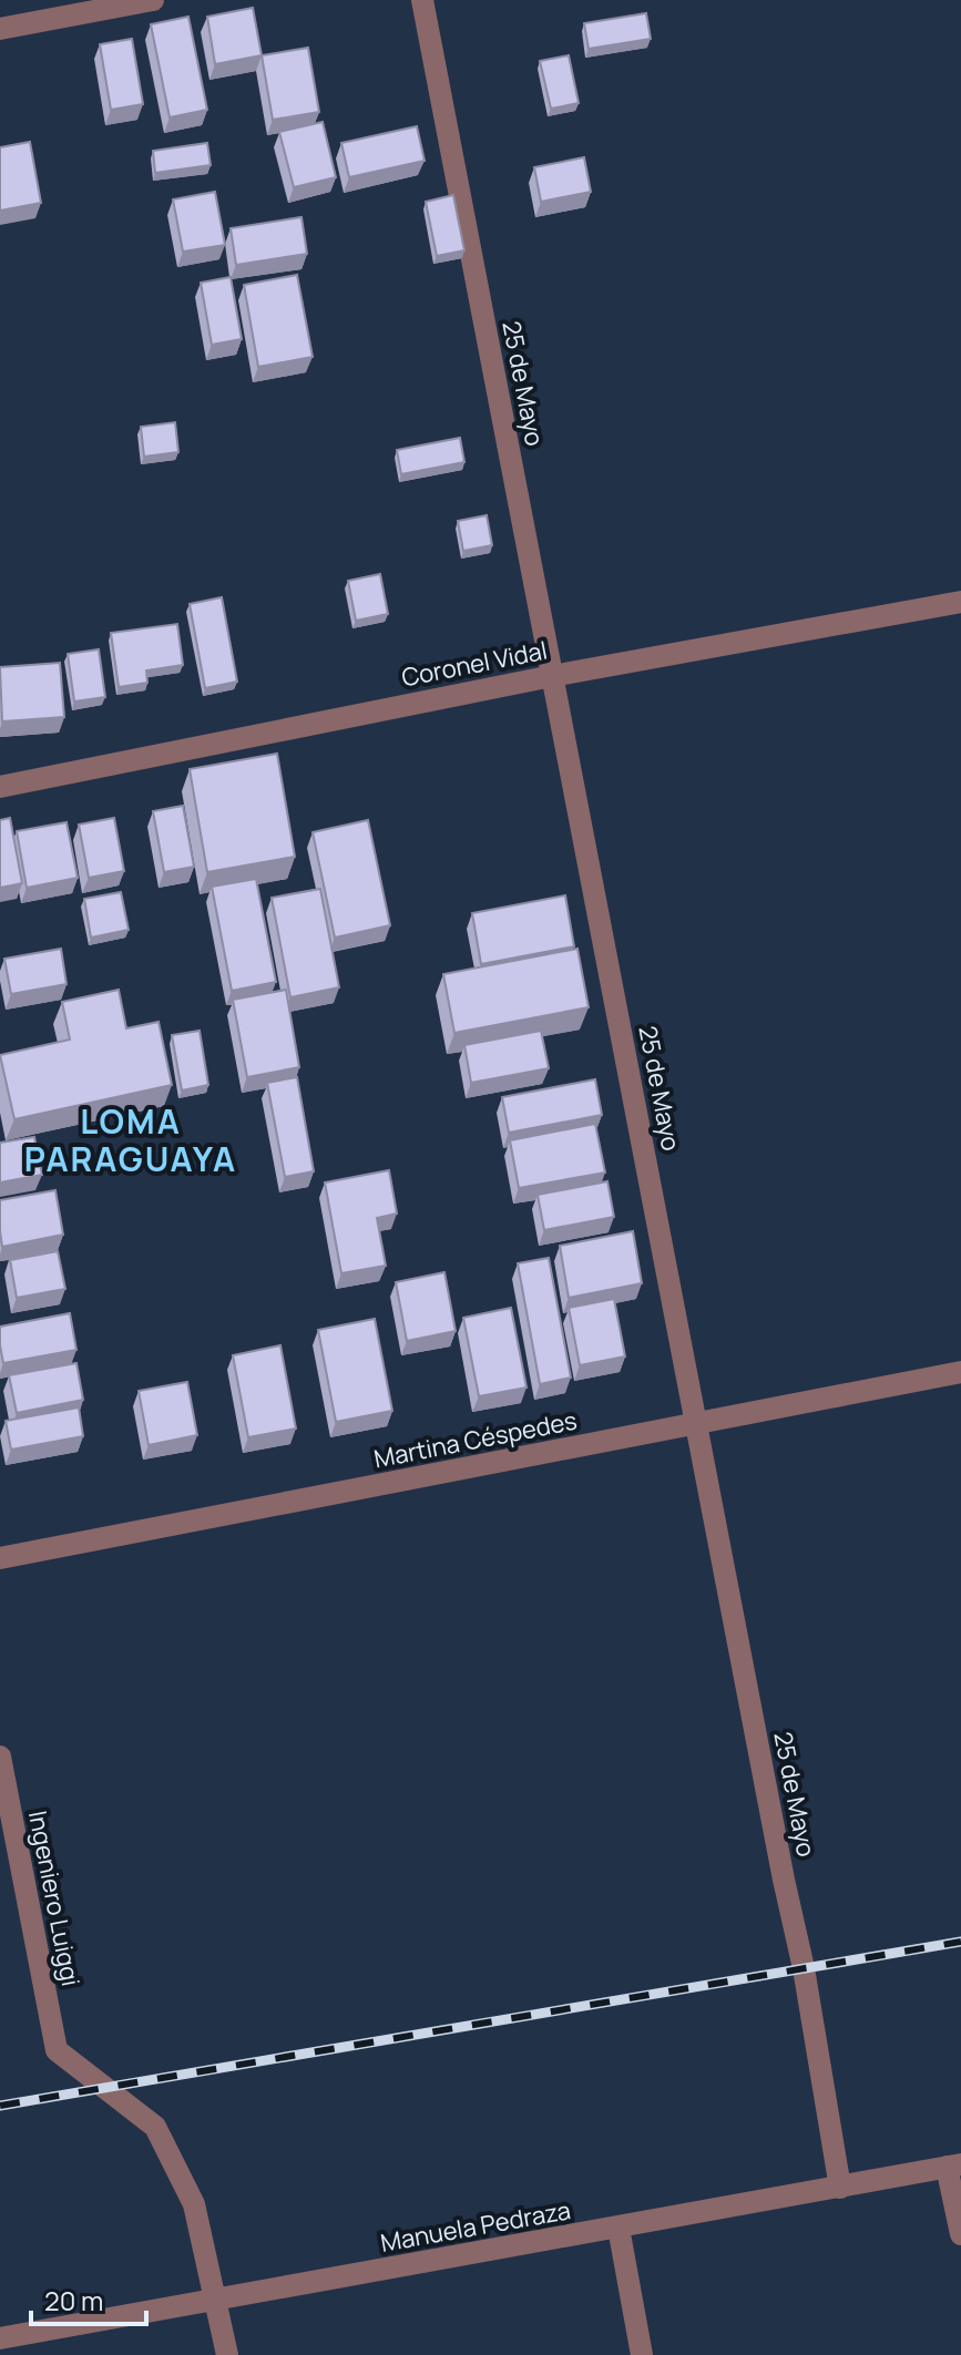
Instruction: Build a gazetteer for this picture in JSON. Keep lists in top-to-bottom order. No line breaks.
{"streets":{"street":["25 de Mayo","Coronel Vidal","Martina Céspedes","Ingeniero Luiggi","Manuela Pedraza"]},"crossings":[["25 de Mayo","Coronel Vidal"],["25 de Mayo","Martina Céspedes"],["25 de Mayo","Manuela Pedraza"],["Ingeniero Luiggi","Manuela Pedraza"]],"districts":["LOMA PARAGUAYA"],"scale_bar":"20 m"}
